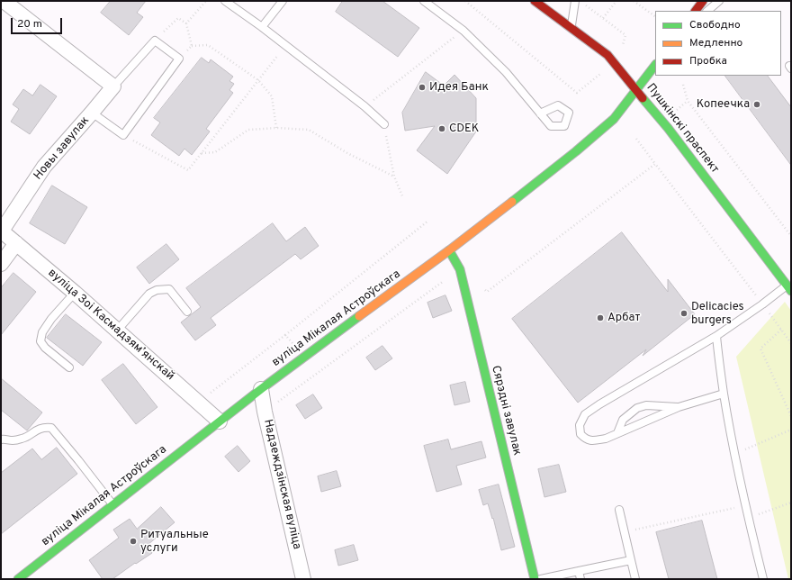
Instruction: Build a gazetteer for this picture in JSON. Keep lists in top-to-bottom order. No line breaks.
{"streets":{"main road":["Пушкінскі праспект","вуліца Мікалая Астроўскага","Сярэдні завулак"],"street":["Новы завулак","вуліца Зоі Касмадзямʼянскай","Надзеждзінская вуліца"]},"crossings":[["Пушкінскі праспект","вуліца Мікалая Астроўскага"],["Новы завулак","вуліца Зоі Касмадзямʼянскай"],["вуліца Мікалая Астроўскага","вуліца Зоі Касмадзямʼянскай"],["вуліца Мікалая Астроўскага","Сярэдні завулак"],["вуліца Мікалая Астроўскага","Надзеждзінская вуліца"]],"places":["Идея Банк","Копеечка","CDEK","Delicacies burgers","Арбат","Ритуальные услуги"],"legend":["Свободно","Медленно","Пробка"],"scale_bar":"20 m"}
